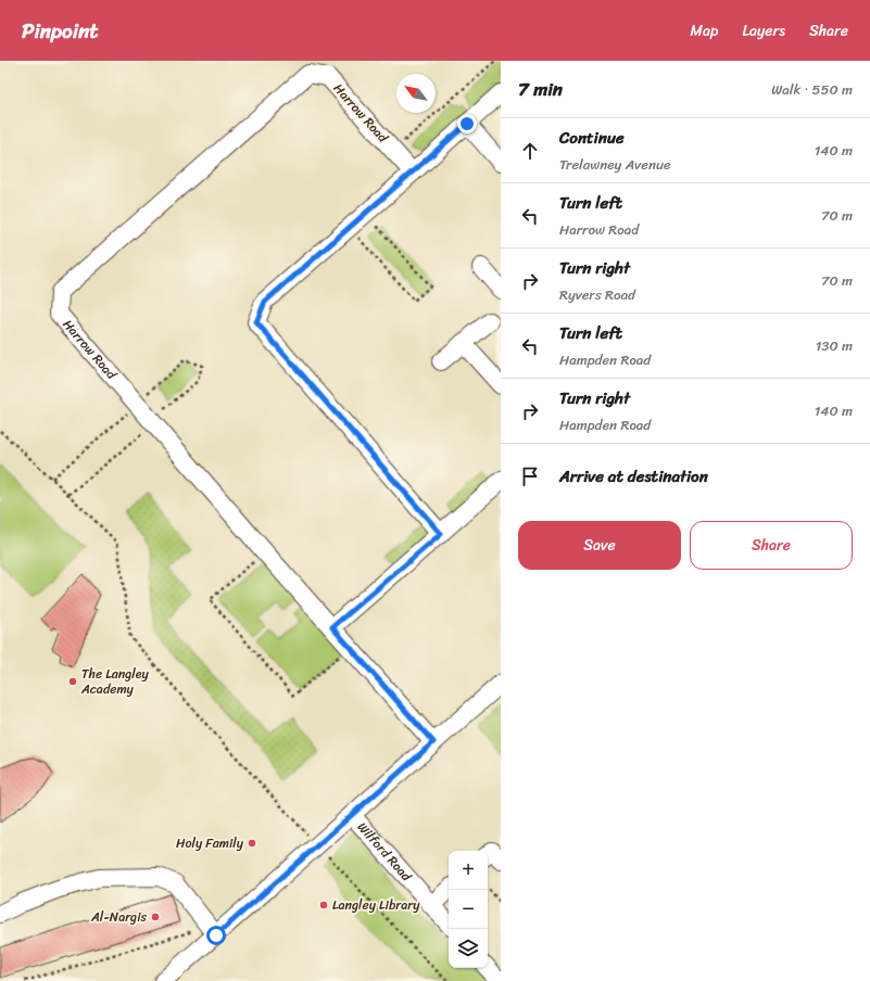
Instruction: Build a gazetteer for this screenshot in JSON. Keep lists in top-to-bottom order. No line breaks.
{"streets":{"street":["Harrow Road","Wilford Road"]},"places":["The Langley Academy","Holy Family","Langley Library","Al-Nargis"],"north":"top left","page":{"header":"Pinpoint","nav":["Map","Layers","Share"],"heading":["7 min","Walk · 550 m"],"list":[["Continue","Trelawney Avenue","140 m"],["Turn left","Harrow Road","70 m"],["Turn right","Ryvers Road","70 m"],["Turn left","Hampden Road","130 m"],["Turn right","Hampden Road","140 m"],"Arrive at destination"],"buttons":["Save","Share"],"map_buttons":["+","−"]}}
